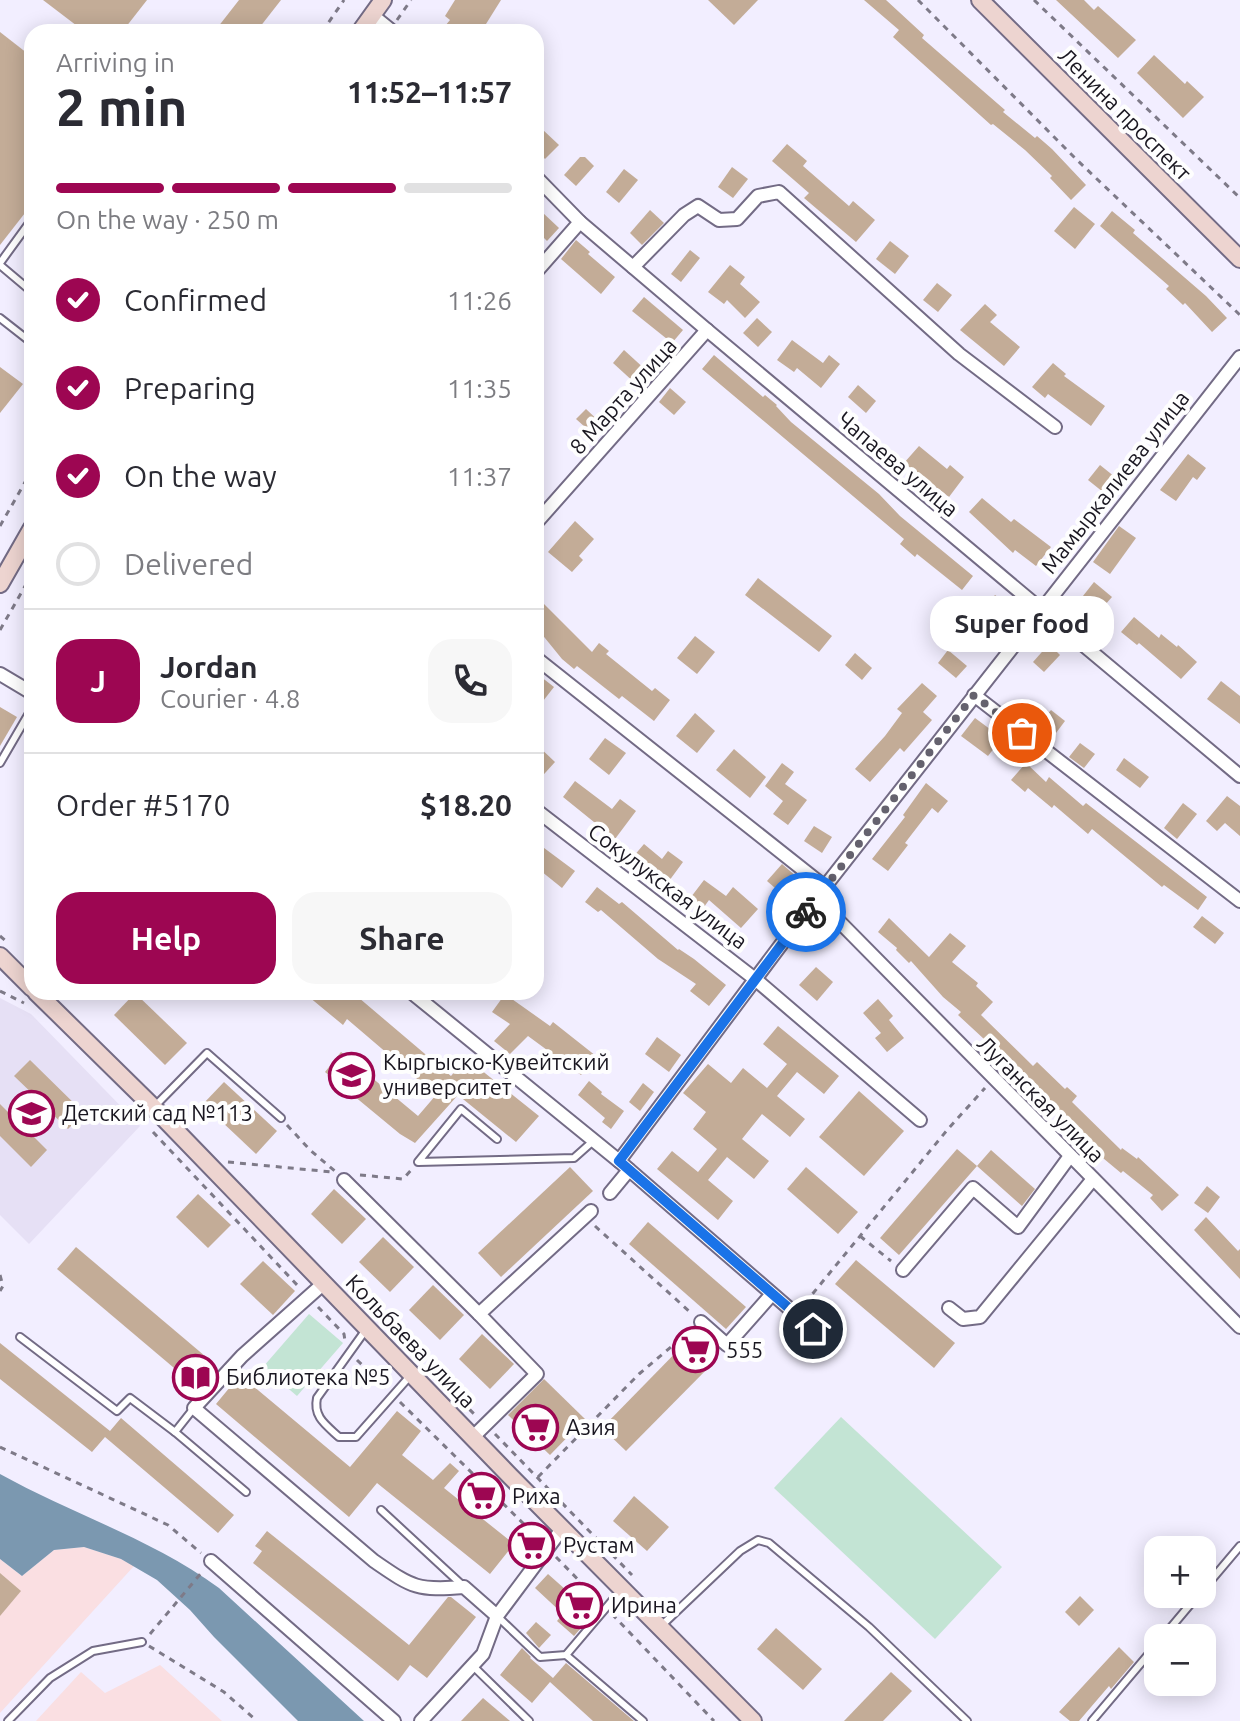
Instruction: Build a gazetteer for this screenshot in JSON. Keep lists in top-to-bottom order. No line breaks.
{"streets":{"main road":["Ленина проспект","Кольбаева улица"],"street":["8 Марта улица","Чапаева улица","Мамыркалиева улица","Сокулукская улица","Луганская улица"]},"crossings":[["8 Марта улица","Чапаева улица"],["Чапаева улица","Мамыркалиева улица"],["Мамыркалиева улица","Сокулукская улица"],["Мамыркалиева улица","Луганская улица"]],"places":{"other":["Super food"],"school or university":["Кыргыско-Кувейтский университет","Детский сад №113"],"supermarket":["555","Азия","Риха","Рустам","Ирина"],"library":["Библиотека №5"]},"page":{"heading":["2 min","Arriving in","11:52–11:57"],"panel":["Jordan","Courier · 4.8","Order #5170","$18.20"],"bar":"On the way · 250 m","list":[["Confirmed","11:26"],["Preparing","11:35"],["On the way","11:37"],"Delivered"],"bubble":"Super food","round":"J","buttons":["Help","Share"],"map_buttons":["+","−"]}}
